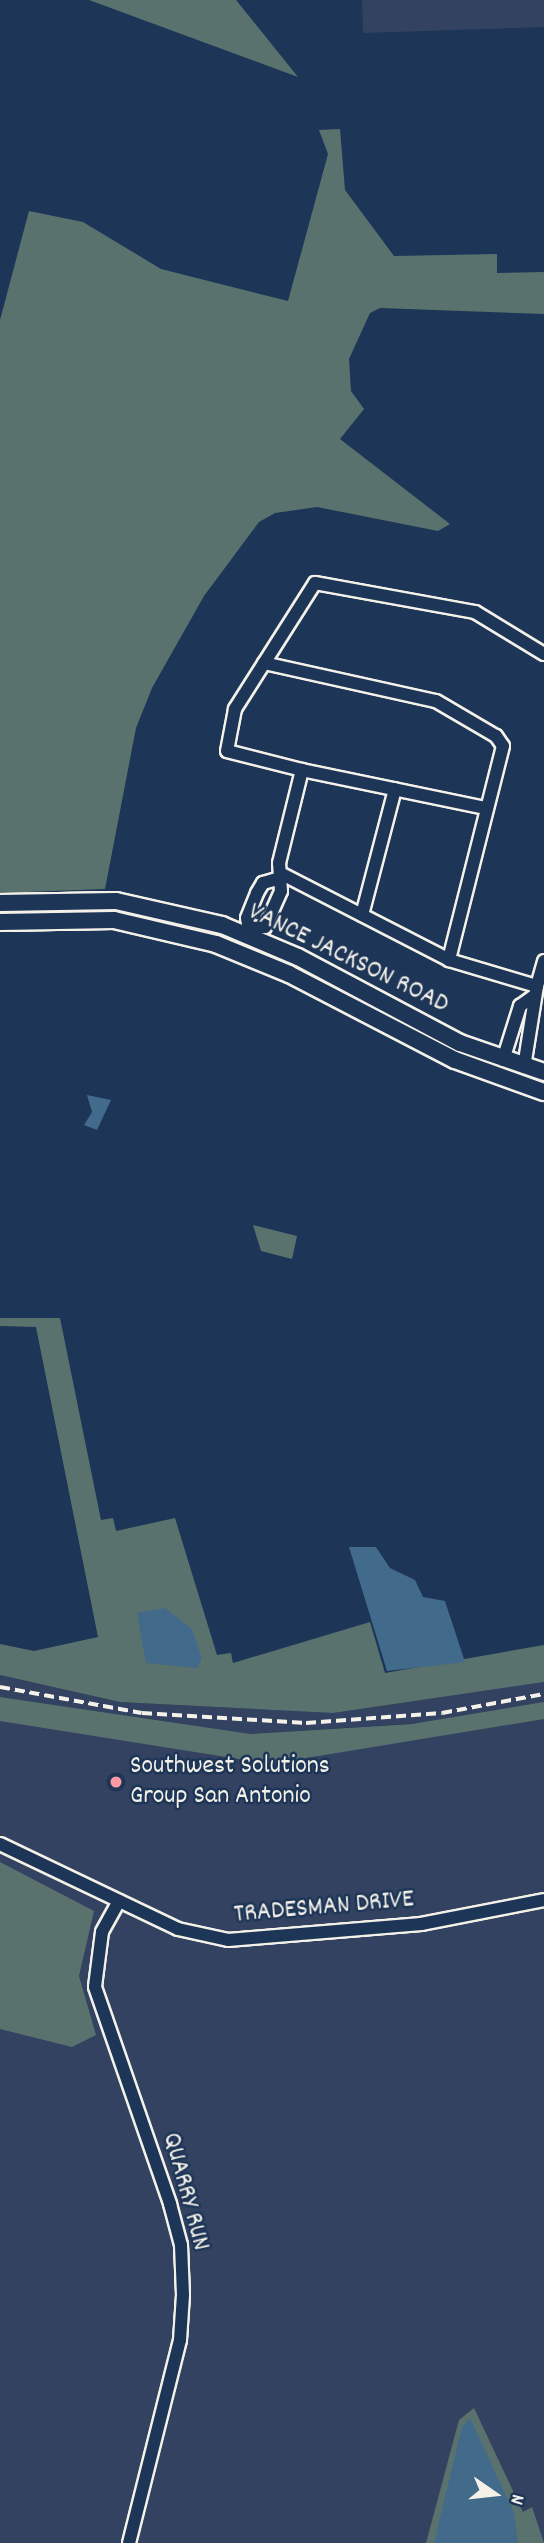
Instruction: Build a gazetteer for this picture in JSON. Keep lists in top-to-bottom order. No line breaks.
{"streets":{"main road":["VANCE JACKSON ROAD"],"street":["TRADESMAN DRIVE","QUARRY RUN"]},"crossings":[["TRADESMAN DRIVE","QUARRY RUN"]],"places":["Southwest Solutions Group San Antonio"],"north":"right"}
